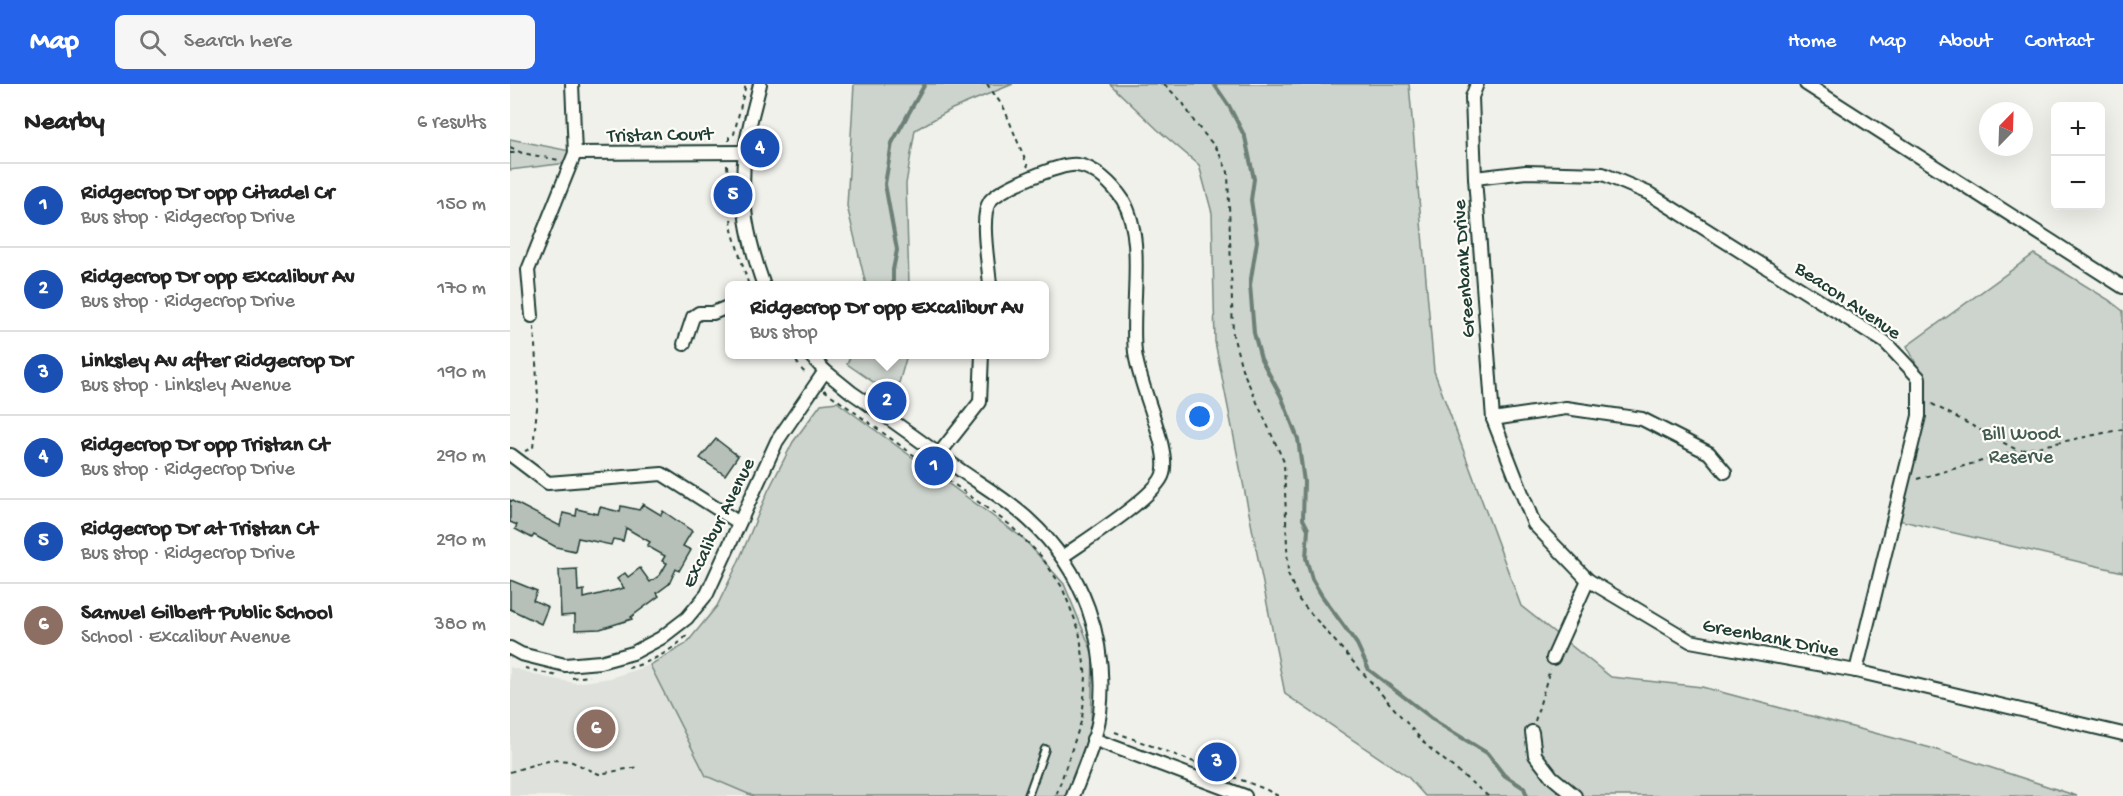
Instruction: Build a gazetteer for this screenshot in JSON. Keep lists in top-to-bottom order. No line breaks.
{"streets":{"street":["Tristan Court","Greenbank Drive","Beacon Avenue","Excalibur Avenue"]},"crossings":[["Greenbank Drive","Beacon Avenue"]],"parks":["Bill Wood Reserve"],"north":"top right","page":{"header":"Map","search":"Search here","nav":["Home","Map","About","Contact"],"heading":["Nearby","6 results"],"map_buttons":["+","−"],"pins":["4","5","2","1","6","3"],"list":[{"mark":"1","name":"Ridgecrop Dr opp Citadel Cr","note":"Bus stop · Ridgecrop Drive","value":"150 m"},{"mark":"2","name":"Ridgecrop Dr opp Excalibur Av","note":"Bus stop · Ridgecrop Drive","value":"170 m"},{"mark":"3","name":"Linksley Av after Ridgecrop Dr","note":"Bus stop · Linksley Avenue","value":"190 m"},{"mark":"4","name":"Ridgecrop Dr opp Tristan Ct","note":"Bus stop · Ridgecrop Drive","value":"290 m"},{"mark":"5","name":"Ridgecrop Dr at Tristan Ct","note":"Bus stop · Ridgecrop Drive","value":"290 m"},{"mark":"6","name":"Samuel Gilbert Public School","note":"School · Excalibur Avenue","value":"380 m"}],"popup":["Ridgecrop Dr opp Excalibur Av","Bus stop"]}}
